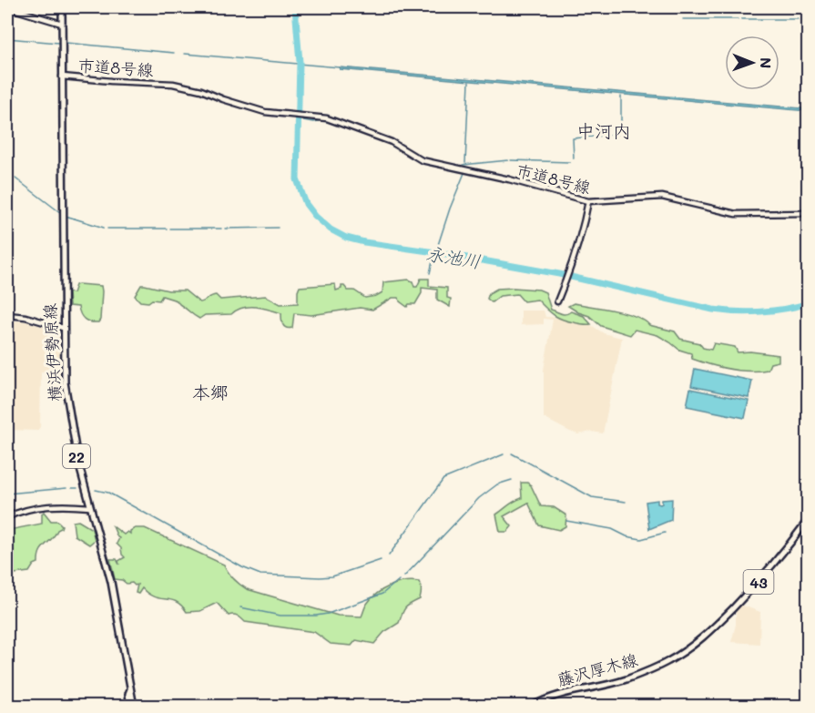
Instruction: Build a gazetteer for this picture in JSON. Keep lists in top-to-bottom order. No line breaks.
{"streets":{"main road":["横浜伊勢原線","22","43","藤沢厚木線"],"street":["市道8号線"]},"crossings":[["市道8号線","横浜伊勢原線"]],"districts":["中河内","本郷"],"water":["永池川"],"north":"right"}
